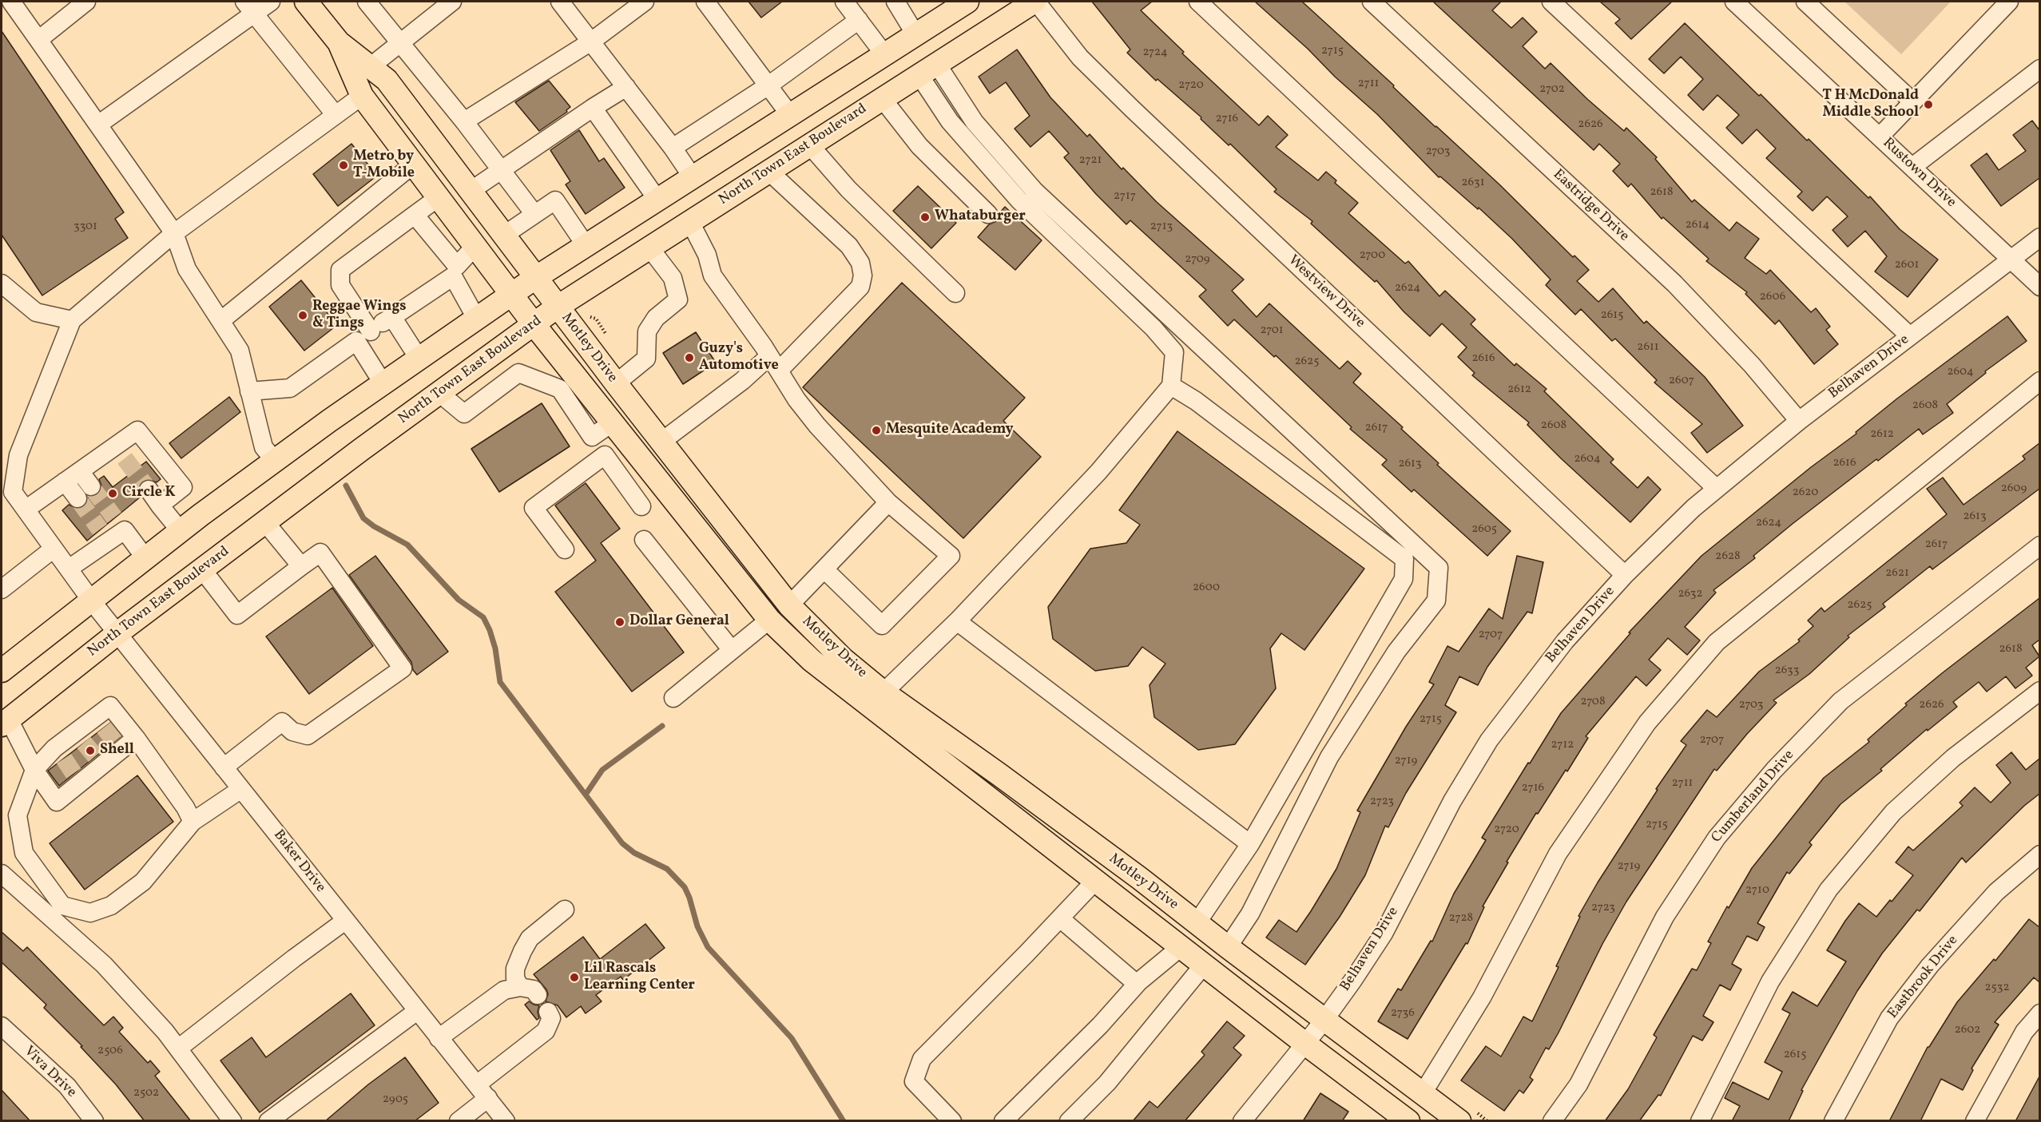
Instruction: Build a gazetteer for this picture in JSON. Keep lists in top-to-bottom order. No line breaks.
{"streets":{"main road":["North Town East Boulevard","Motley Drive"],"street":["Rustown Drive","Eastridge Drive","Westview Drive","Belhaven Drive","Cumberland Drive","Baker Drive","Eastbrook Drive","Viva Drive"]},"crossings":[["North Town East Boulevard","Westview Drive"],["North Town East Boulevard","Motley Drive"],["North Town East Boulevard","Baker Drive"],["Rustown Drive","Belhaven Drive"],["Eastridge Drive","Belhaven Drive"],["Westview Drive","Belhaven Drive"],["Motley Drive","Belhaven Drive"]],"places":["T H McDonald Middle School","Metro by T-Mobile","Whataburger","Reggae Wings & Tings","Guzy's Automotive","Mesquite Academy","Circle K","Dollar General","Shell","Lil Rascals Learning Center"],"house_numbers":["2715","2724","2711","2720","2702","2716","2626","2703","2721","2631","2618","2717","2614","3301","2713","2700","2709","2601","2624","2606","2615","2701","2611","2616","2625","2604","2607","2612","2608","2608","2617","2612","2604","2616","2613","2609","2620","2613","2624","2605","2617","2628","2621","2600","2632","2625","2707","2618","2633","2708","2703","2626","2715","2707","2712","2719","2711","2716","2723","2715","2720","2719","2710","2723","2728","2532","2736","2602","2506","2615","2502","2905"]}
